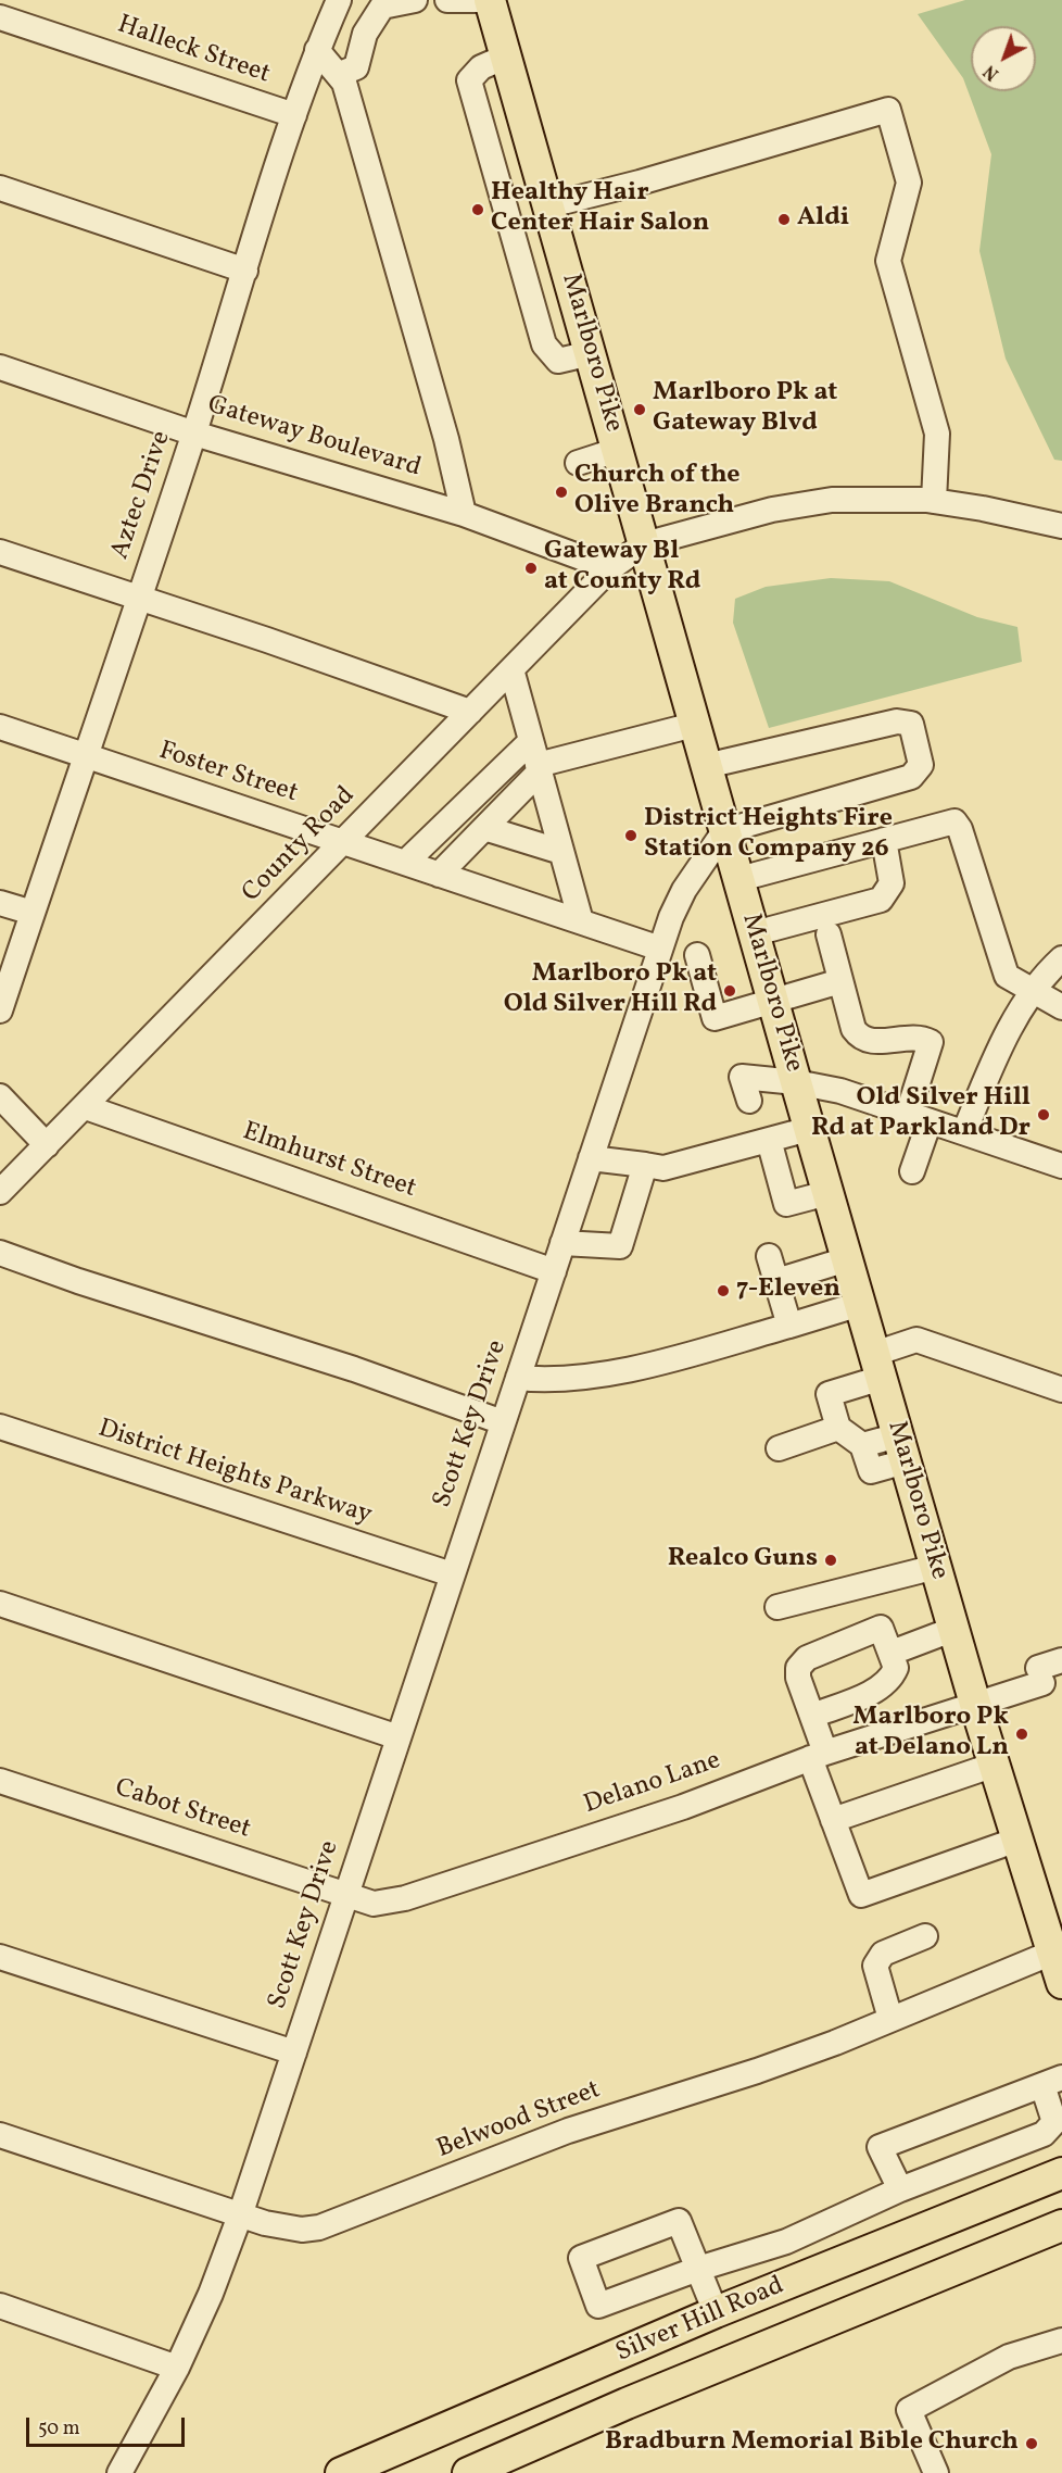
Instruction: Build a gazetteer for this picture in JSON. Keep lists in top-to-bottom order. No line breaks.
{"streets":{"main road":["Marlboro Pike","Silver Hill Road"],"street":["Halleck Street","Gateway Boulevard","Aztec Drive","Foster Street","County Road","Elmhurst Street","Scott Key Drive","District Heights Parkway","Delano Lane","Cabot Street","Belwood Street"]},"crossings":[["Halleck Street","Aztec Drive"],["Marlboro Pike","County Road"],["Marlboro Pike","Scott Key Drive"],["Marlboro Pike","Delano Lane"],["Marlboro Pike","Belwood Street"],["Gateway Boulevard","Aztec Drive"],["Gateway Boulevard","County Road"],["Aztec Drive","Foster Street"],["Foster Street","County Road"],["Foster Street","Scott Key Drive"],["County Road","Elmhurst Street"],["Elmhurst Street","Scott Key Drive"],["Scott Key Drive","District Heights Parkway"],["Scott Key Drive","Delano Lane"],["Scott Key Drive","Cabot Street"],["Scott Key Drive","Belwood Street"],["Delano Lane","Cabot Street"]],"places":["Healthy Hair Center Hair Salon","Aldi","Marlboro Pk at Gateway Blvd","Church of the Olive Branch","Gateway Bl at County Rd","District Heights Fire Station Company 26","Marlboro Pk at Old Silver Hill Rd","Old Silver Hill Rd at Parkland Dr","7-Eleven","Realco Guns","Marlboro Pk at Delano Ln","Bradburn Memorial Bible Church"],"scale_bar":"50 m","north":"bottom left"}
